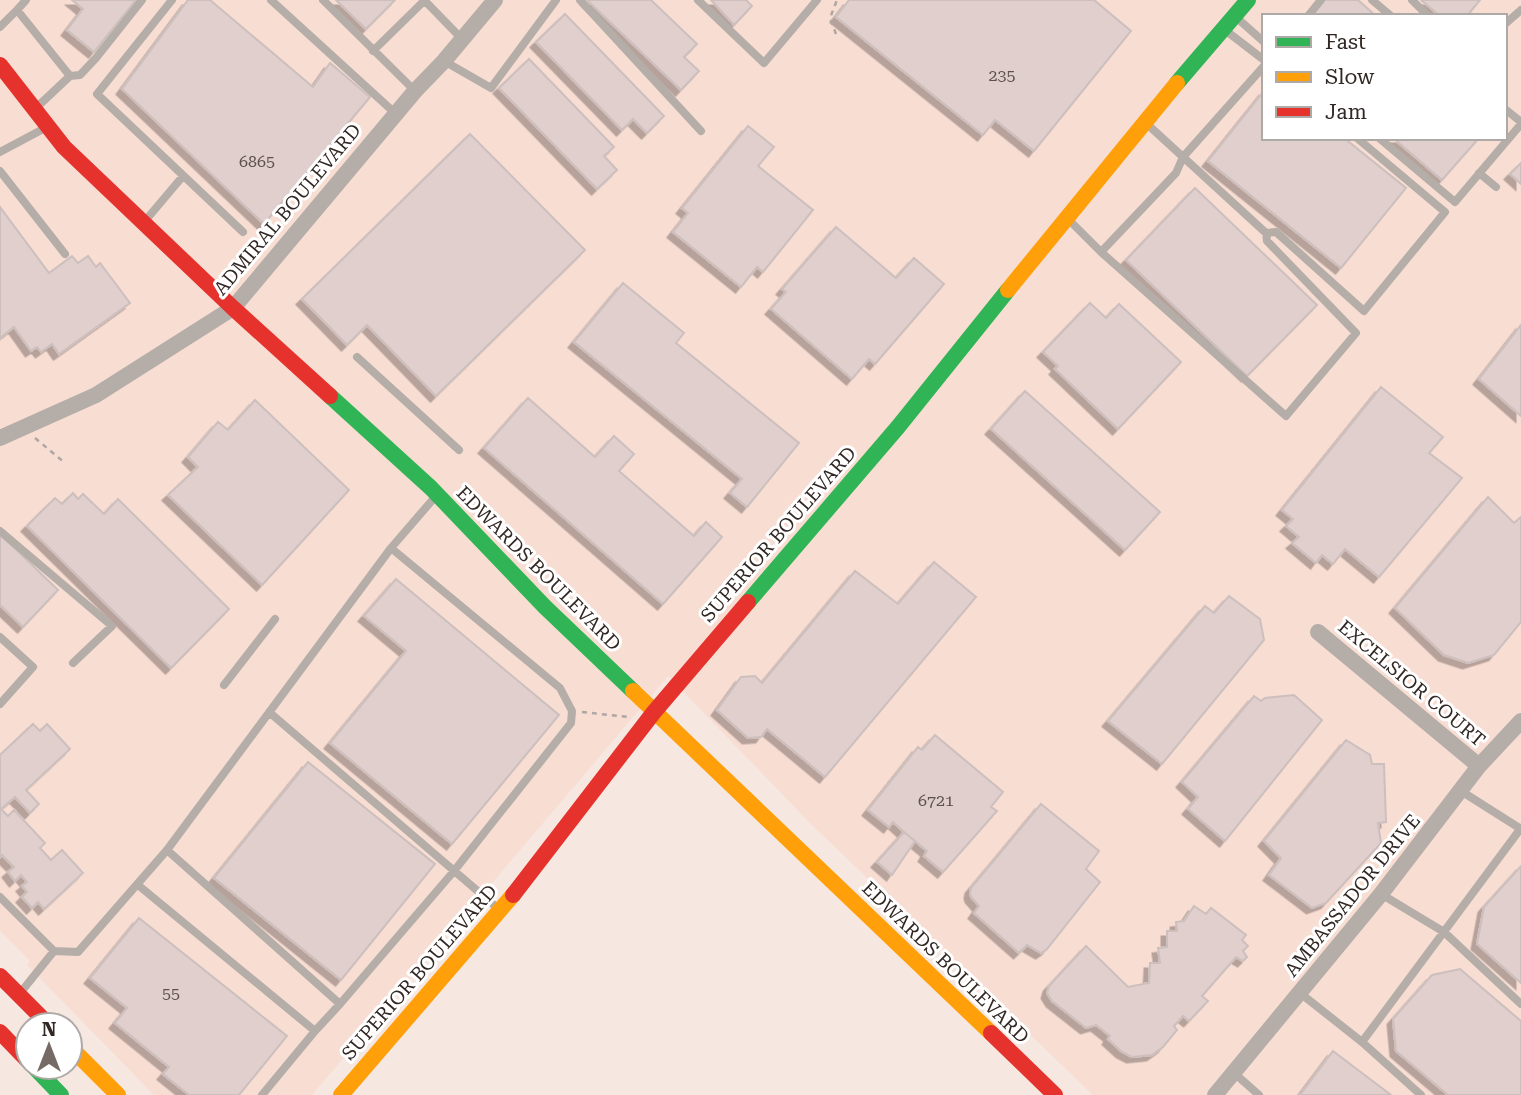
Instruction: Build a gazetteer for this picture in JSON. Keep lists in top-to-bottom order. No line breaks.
{"streets":{"street":["ADMIRAL BOULEVARD","SUPERIOR BOULEVARD","EDWARDS BOULEVARD","EXCELSIOR COURT","AMBASSADOR DRIVE"]},"crossings":[["ADMIRAL BOULEVARD","EDWARDS BOULEVARD"],["SUPERIOR BOULEVARD","EDWARDS BOULEVARD"],["EXCELSIOR COURT","AMBASSADOR DRIVE"]],"house_numbers":["235","6865","6721","55"],"legend":["Fast","Slow","Jam"],"north":"top"}
